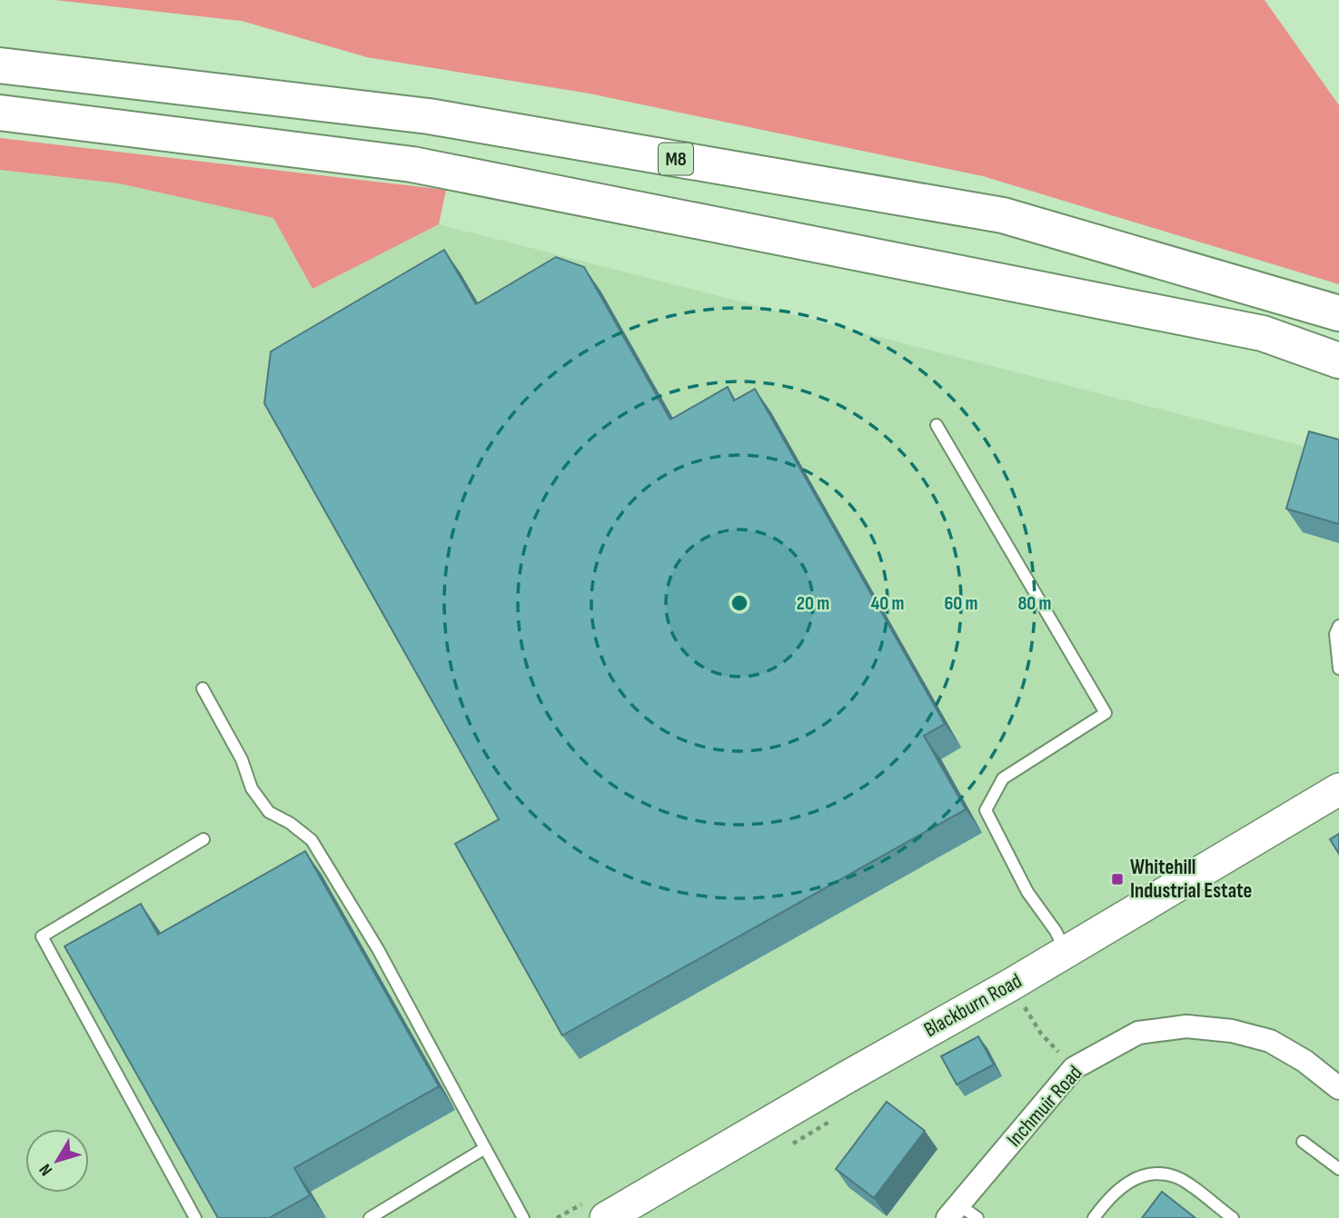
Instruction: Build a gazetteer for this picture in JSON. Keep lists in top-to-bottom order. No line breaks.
{"streets":{"highway":["M8"],"main road":["Blackburn Road"],"street":["Inchmuir Road"]},"places":{"transit":["Whitehill Industrial Estate"]},"north":"bottom left","rings":["20 m","40 m","60 m","80 m"]}
